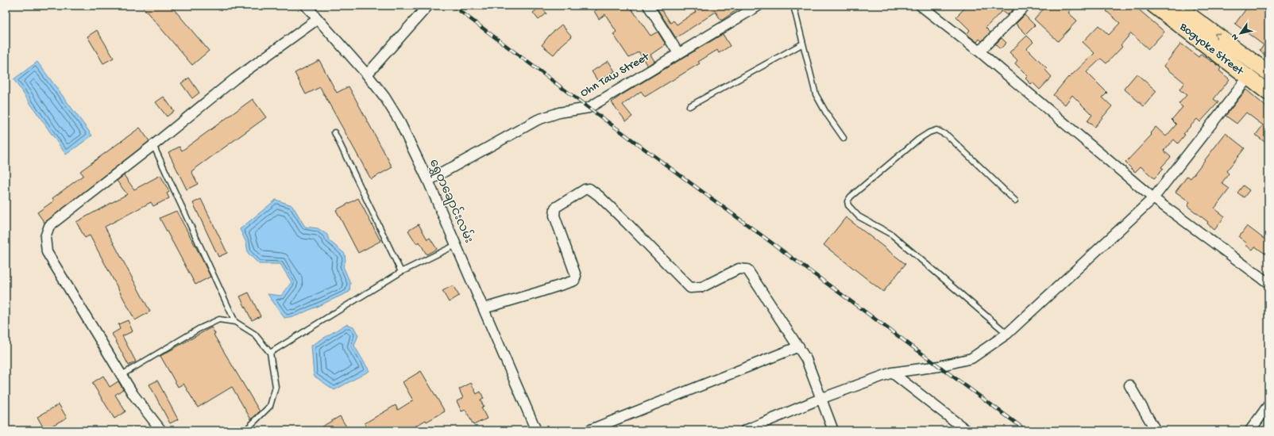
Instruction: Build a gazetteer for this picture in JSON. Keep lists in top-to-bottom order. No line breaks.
{"streets":{"main road":["Bogyoke Street"],"street":["Ohn Taw Street","ရွှေတချောင်းလမ်း"]},"crossings":[["Ohn Taw Street","ရွှေတချောင်းလမ်း"]],"north":"bottom left"}
